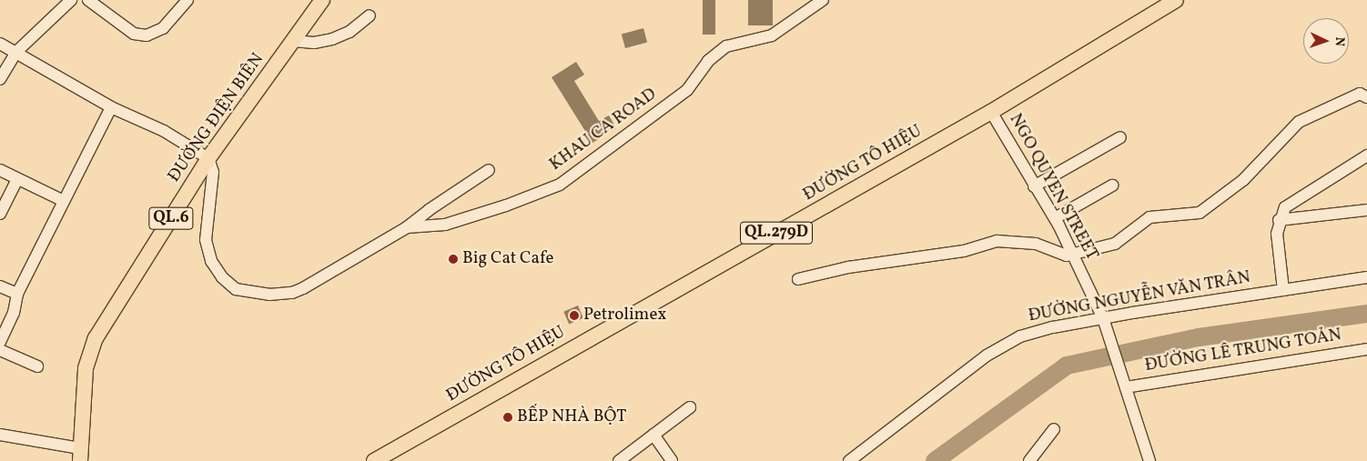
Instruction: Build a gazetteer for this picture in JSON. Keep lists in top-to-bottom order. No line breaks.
{"streets":{"main road":["ĐƯỜNG ĐIỆN BIÊN","ĐƯỜNG TÔ HIỆU","QL.6","QL.279D"],"street":["KHAU CA ROAD","NGO QUYEN STREET","ĐƯỜNG NGUYỄN VĂN TRÂN","ĐƯỜNG LÊ TRUNG TOẢN"]},"crossings":[["ĐƯỜNG ĐIỆN BIÊN","KHAU CA ROAD"],["ĐƯỜNG TÔ HIỆU","NGO QUYEN STREET"],["NGO QUYEN STREET","ĐƯỜNG NGUYỄN VĂN TRÂN"],["NGO QUYEN STREET","ĐƯỜNG LÊ TRUNG TOẢN"]],"places":["Big Cat Cafe","Petrolimex","BẾP NHÀ BỘT"],"north":"right"}
